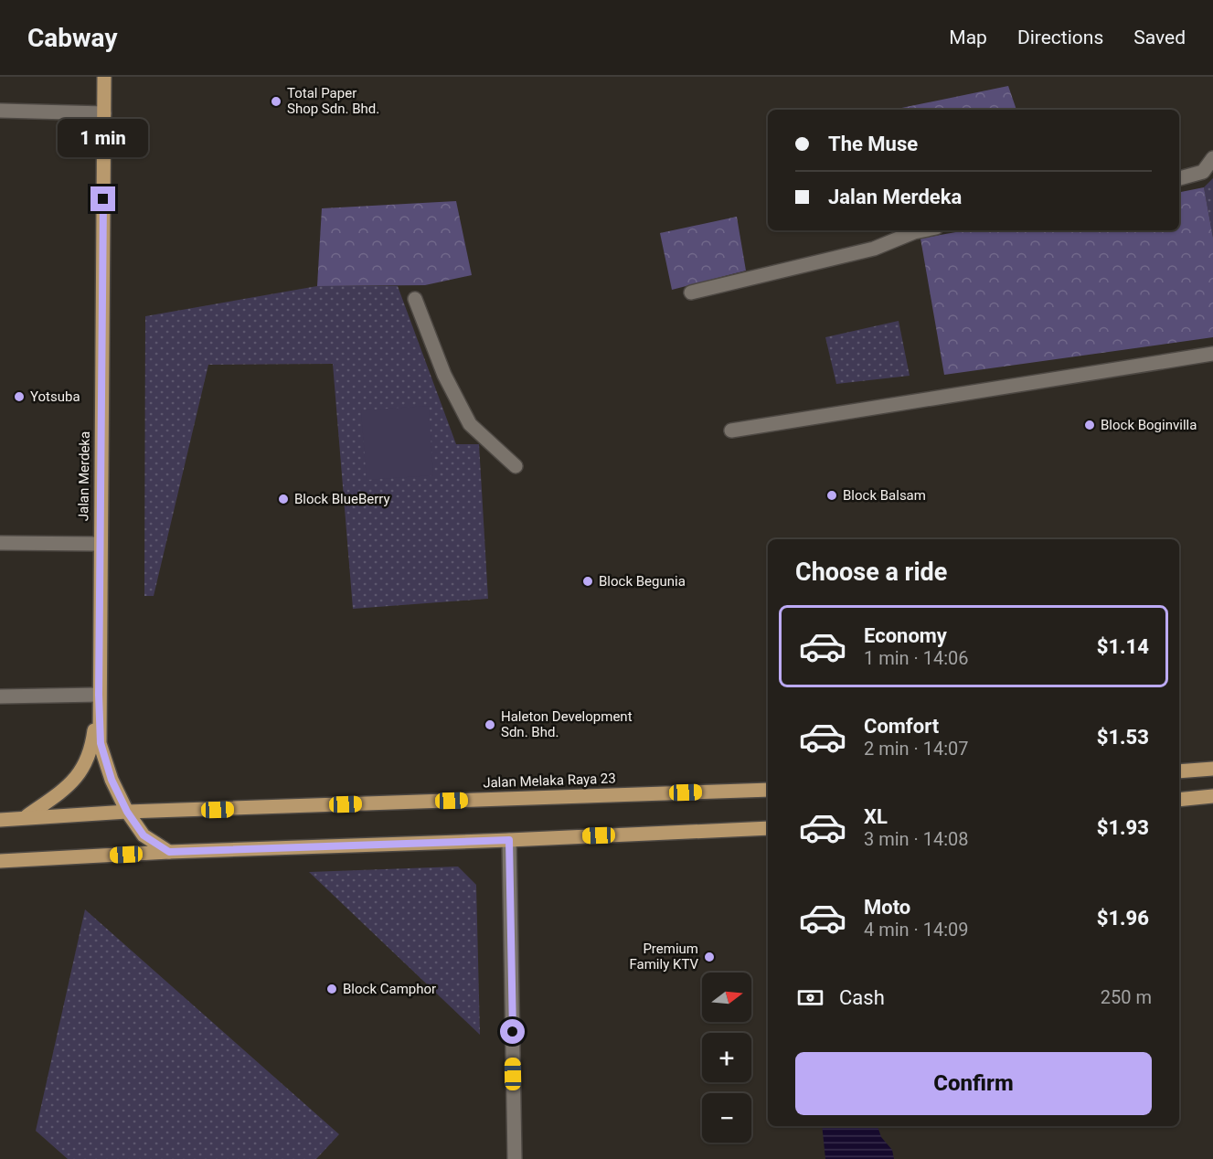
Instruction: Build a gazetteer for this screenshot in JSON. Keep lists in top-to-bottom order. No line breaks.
{"streets":{"main road":["Jalan Merdeka","Jalan Melaka Raya 23"]},"crossings":[["Jalan Merdeka","Jalan Melaka Raya 23"]],"places":["Total Paper Shop Sdn. Bhd.","Yotsuba","Block Boginvilla","Block Balsam","Block BlueBerry","Block Begunia","Haleton Development Sdn. Bhd.","Premium Family KTV","Block Camphor"],"north":"right","page":{"header":"Cabway","nav":["Map","Directions","Saved"],"banner":["The Muse","Jalan Merdeka"],"bubble":"1 min","heading":"Choose a ride","list":[{"name":"Economy","note":"1 min · 14:06","value":"$1.14"},{"name":"Comfort","note":"2 min · 14:07","value":"$1.53"},{"name":"XL","note":"3 min · 14:08","value":"$1.93"},{"name":"Moto","note":"4 min · 14:09","value":"$1.96"}],"pay":["Cash","250 m"],"map_buttons":["+","−"],"buttons":"Confirm"}}
